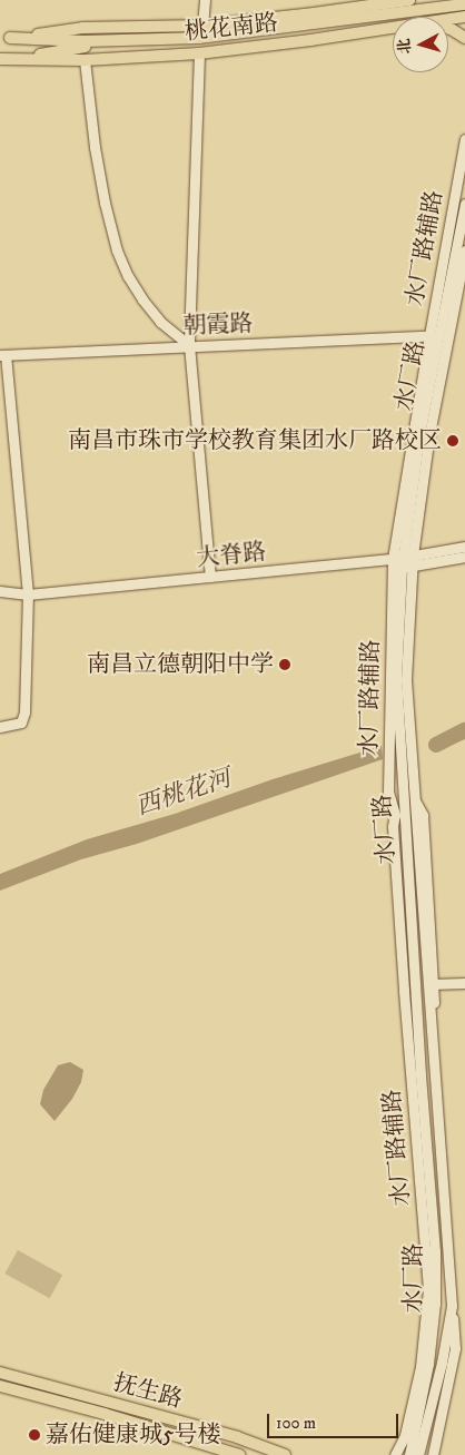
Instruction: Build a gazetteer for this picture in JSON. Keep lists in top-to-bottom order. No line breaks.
{"streets":{"main road":["桃花南路","抚生路"],"street":["水厂路辅路","朝霞路","水厂路","大脊路"]},"crossings":[["水厂路辅路","朝霞路"],["水厂路辅路","水厂路"],["水厂路辅路","大脊路"],["朝霞路","水厂路"],["水厂路","大脊路"]],"water":["西桃花河"],"places":["南昌市珠市学校教育集团水厂路校区","南昌立德朝阳中学","嘉佑健康城5号楼"],"scale_bar":"100 m","north":"left"}
